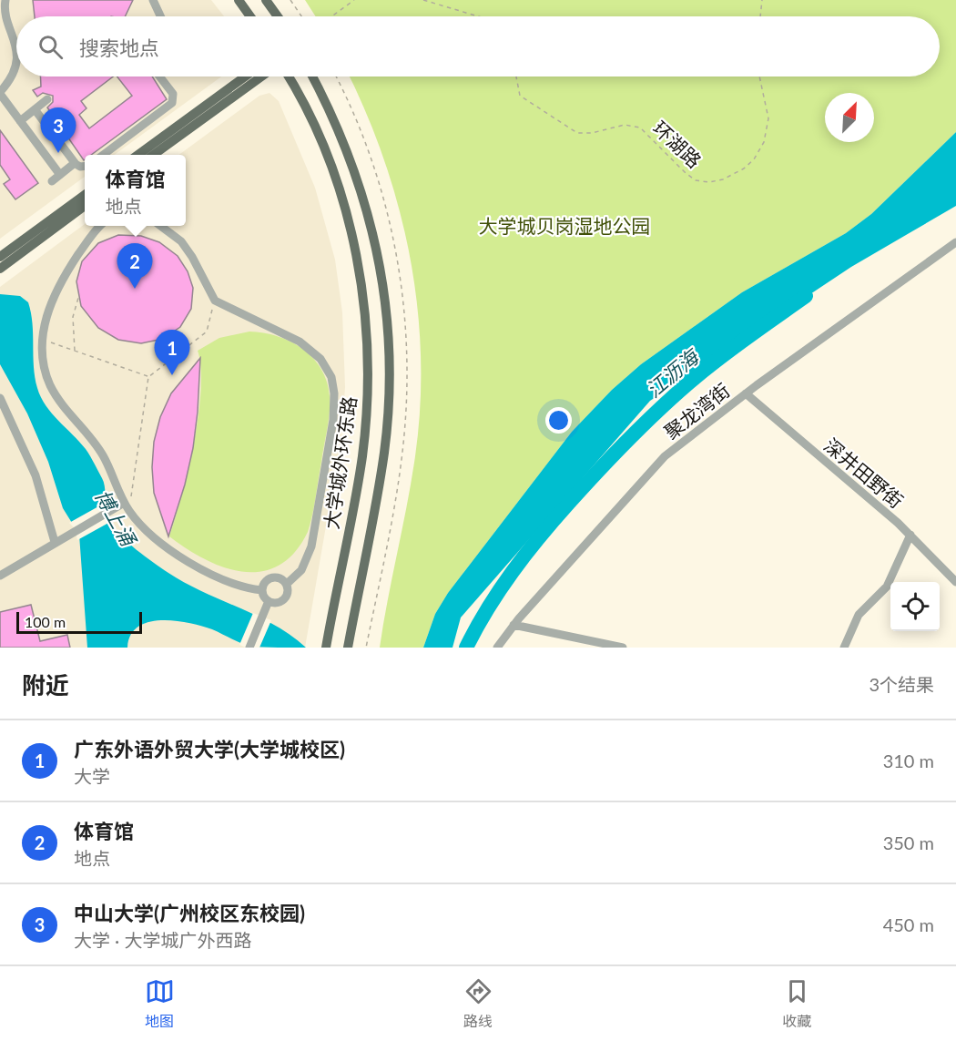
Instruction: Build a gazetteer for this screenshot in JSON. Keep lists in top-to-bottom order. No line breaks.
{"streets":{"main road":["大学城外环东路"],"street":["聚龙湾街","深井田野街"],"path":["环湖路"]},"crossings":[["聚龙湾街","深井田野街"]],"water":["江沥海","博上涌"],"parks":["大学城贝岗湿地公园"],"scale_bar":"100 m","north":"top right","page":{"search":"搜索地点","pins":["3","2","1"],"popup":["体育馆","地点"],"scale":"100 m","heading":["附近","3个结果"],"list":[{"mark":"1","name":"广东外语外贸大学(大学城校区)","note":"大学","value":"310 m"},{"mark":"2","name":"体育馆","note":"地点","value":"350 m"},{"mark":"3","name":"中山大学(广州校区东校园)","note":"大学 · 大学城广外西路","value":"450 m"}],"nav":["地图","路线","收藏"]}}
